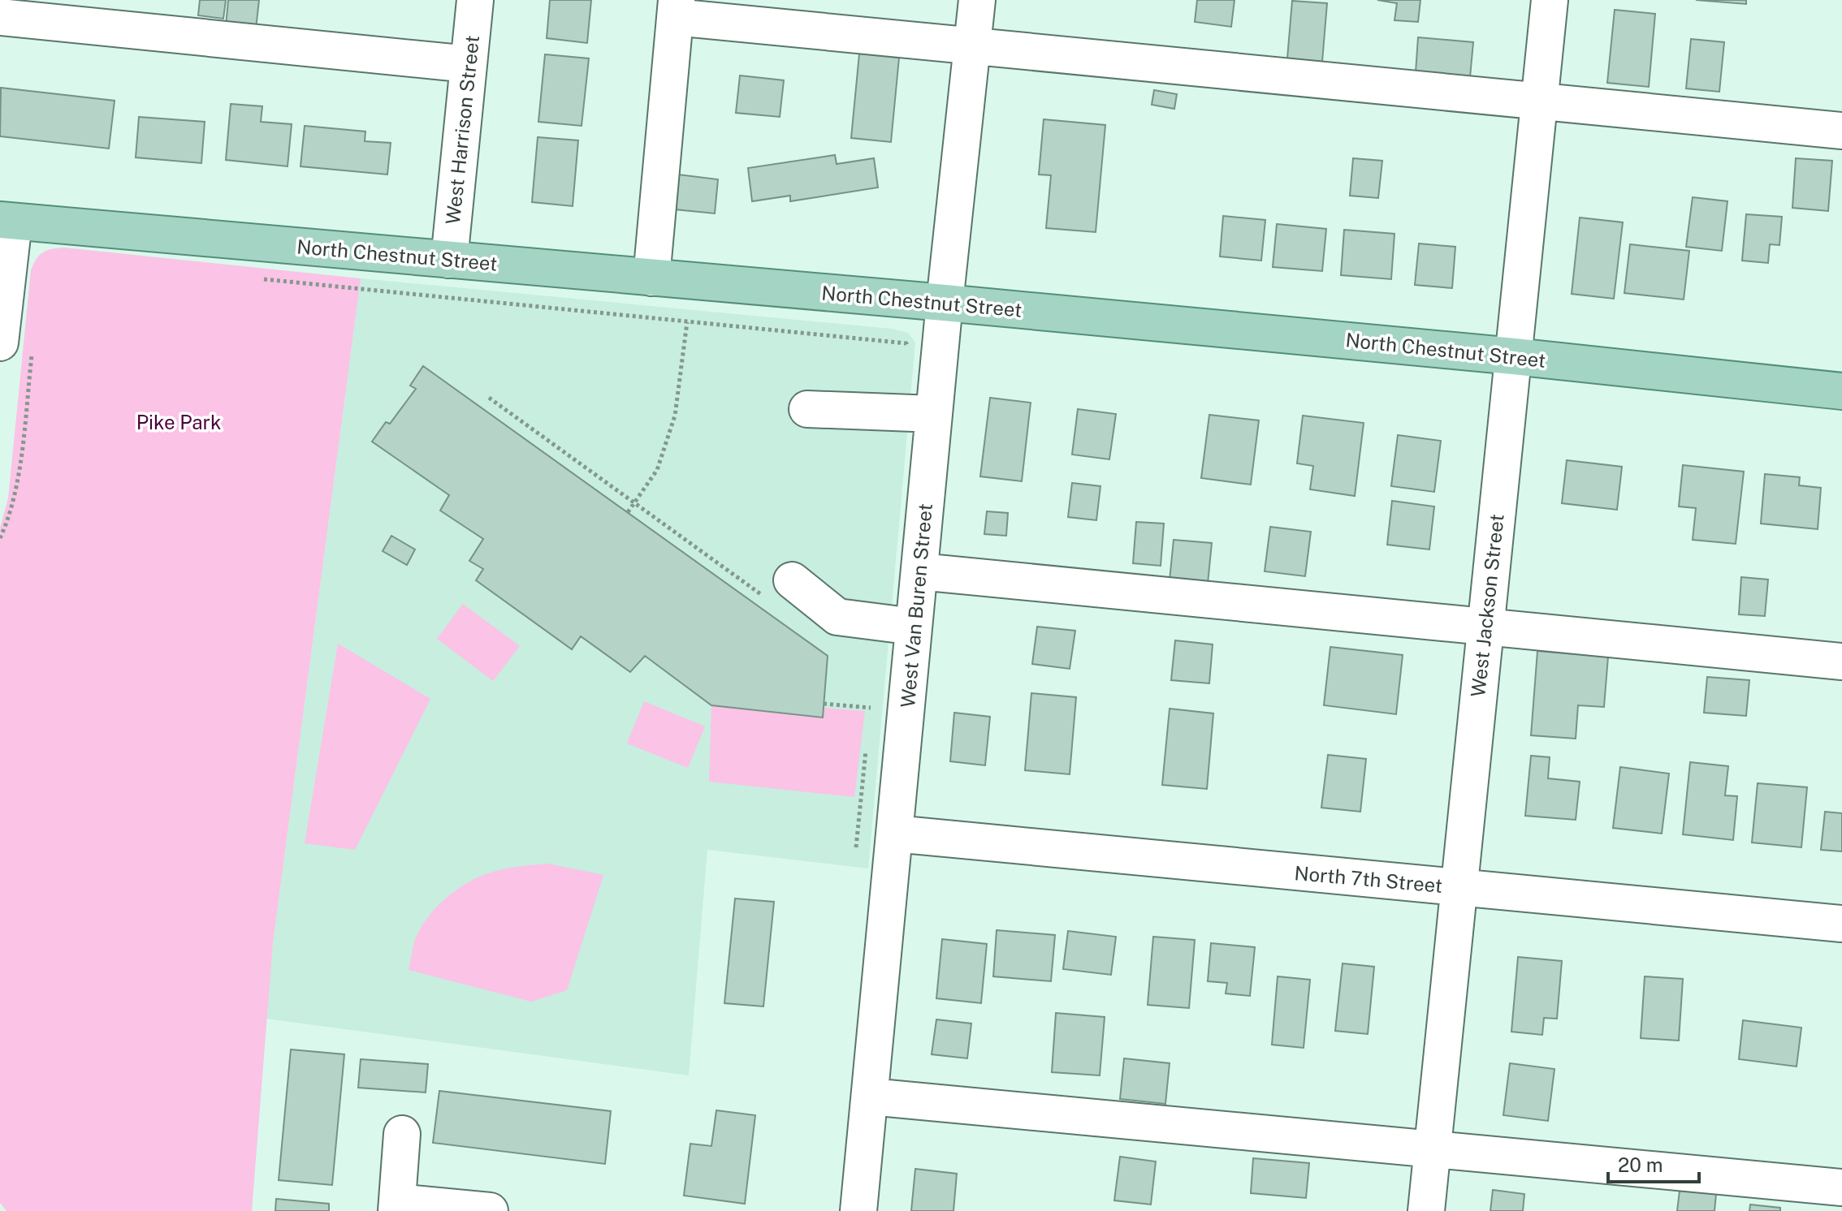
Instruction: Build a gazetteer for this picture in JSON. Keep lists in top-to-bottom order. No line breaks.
{"streets":{"main road":["North Chestnut Street"],"street":["West Harrison Street","West Van Buren Street","West Jackson Street","North 7th Street"]},"crossings":[["West Harrison Street","North Chestnut Street"],["North Chestnut Street","West Van Buren Street"],["North Chestnut Street","West Jackson Street"],["West Van Buren Street","North 7th Street"],["West Jackson Street","North 7th Street"]],"parks":["Pike Park"],"scale_bar":"20 m"}
